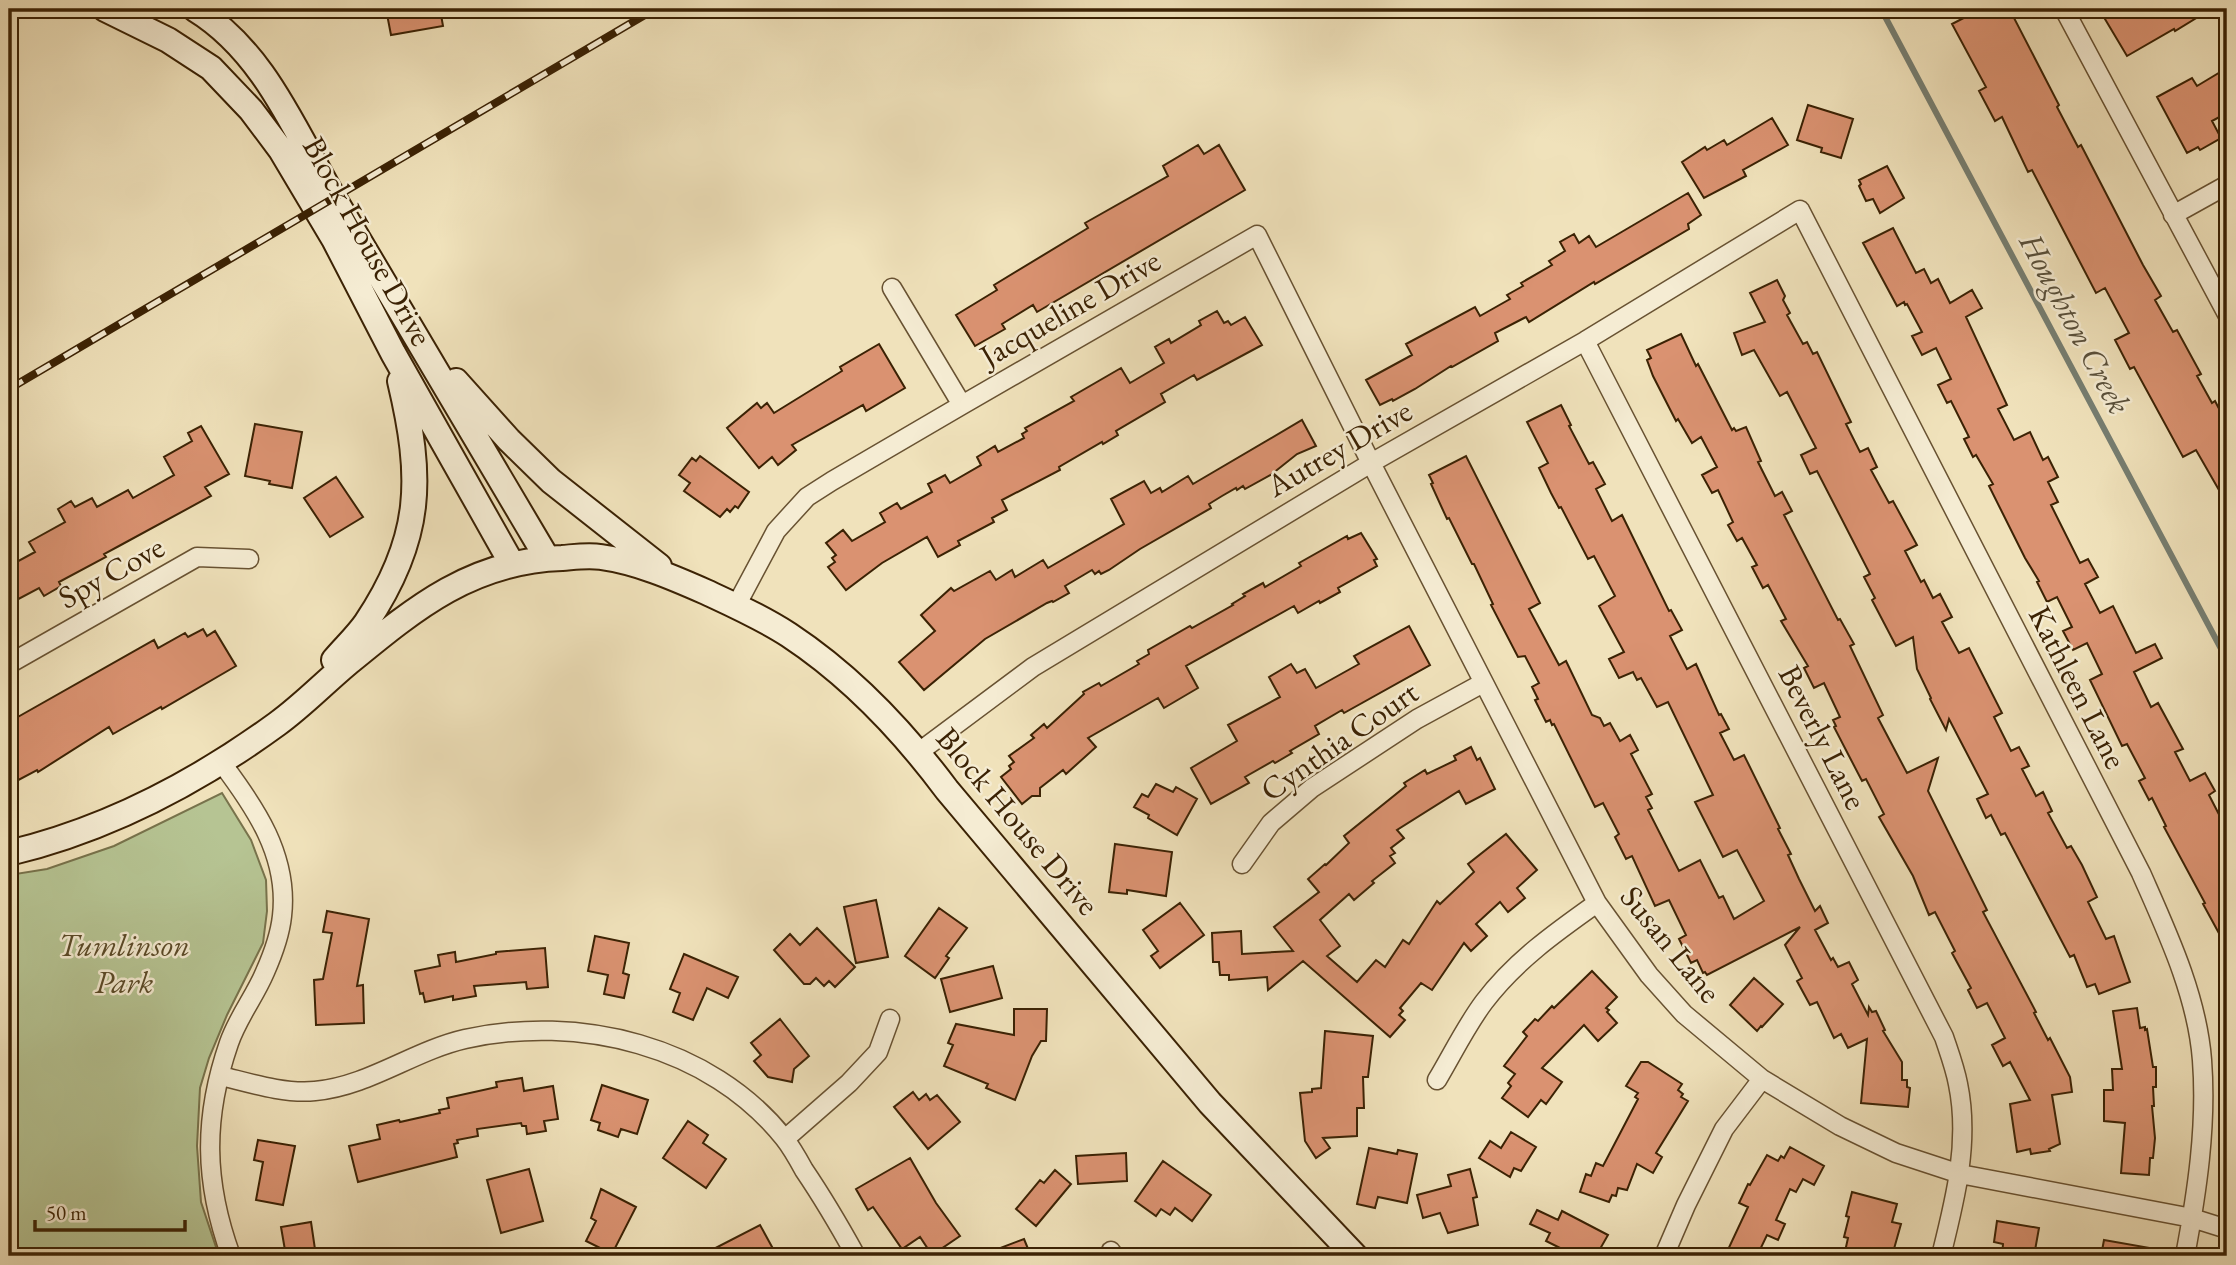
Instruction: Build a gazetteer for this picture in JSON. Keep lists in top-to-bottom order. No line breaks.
{"streets":{"street":["Block House Drive","Jacqueline Drive","Autrey Drive","Spy Cove","Kathleen Lane","Beverly Lane","Cynthia Court","Susan Lane"]},"crossings":[["Block House Drive","Jacqueline Drive"],["Block House Drive","Autrey Drive"],["Jacqueline Drive","Autrey Drive"],["Jacqueline Drive","Susan Lane"],["Autrey Drive","Kathleen Lane"],["Autrey Drive","Beverly Lane"],["Autrey Drive","Susan Lane"],["Kathleen Lane","Susan Lane"],["Beverly Lane","Susan Lane"],["Cynthia Court","Susan Lane"]],"water":["Houghton Creek"],"parks":["Tumlinson Park"],"scale_bar":"50 m"}
